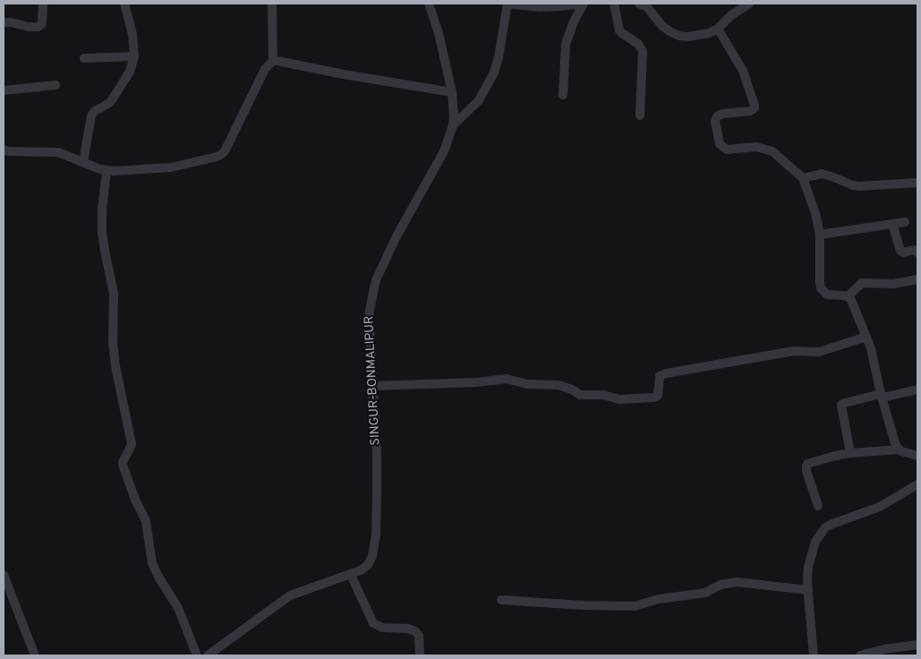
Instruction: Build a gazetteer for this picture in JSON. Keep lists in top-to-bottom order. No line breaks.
{"streets":{"street":["SINGUR-BONMALIPUR"]}}
